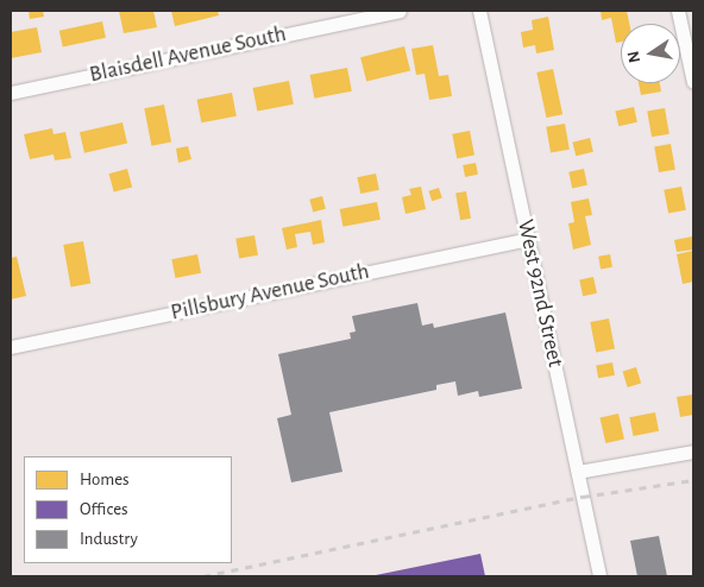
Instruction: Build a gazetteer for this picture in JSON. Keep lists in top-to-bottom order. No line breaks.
{"streets":{"street":["Blaisdell Avenue South","Pillsbury Avenue South","West 92nd Street"]},"crossings":[["Pillsbury Avenue South","West 92nd Street"]],"legend":["Homes","Offices","Industry"],"north":"left"}
